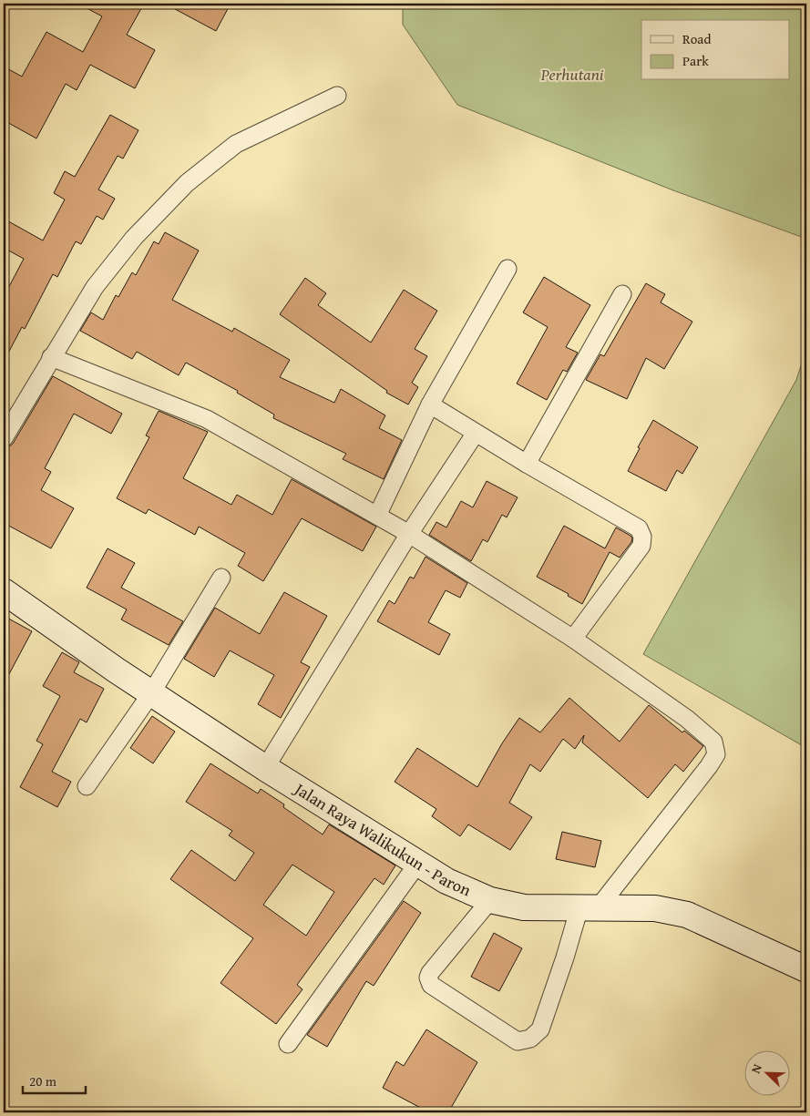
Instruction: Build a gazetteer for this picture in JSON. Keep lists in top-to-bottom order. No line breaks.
{"streets":{"main road":["Jalan Raya Walikukun - Paron"]},"parks":["Perhutani"],"legend":["Road","Park"],"scale_bar":"20 m","north":"top left"}
